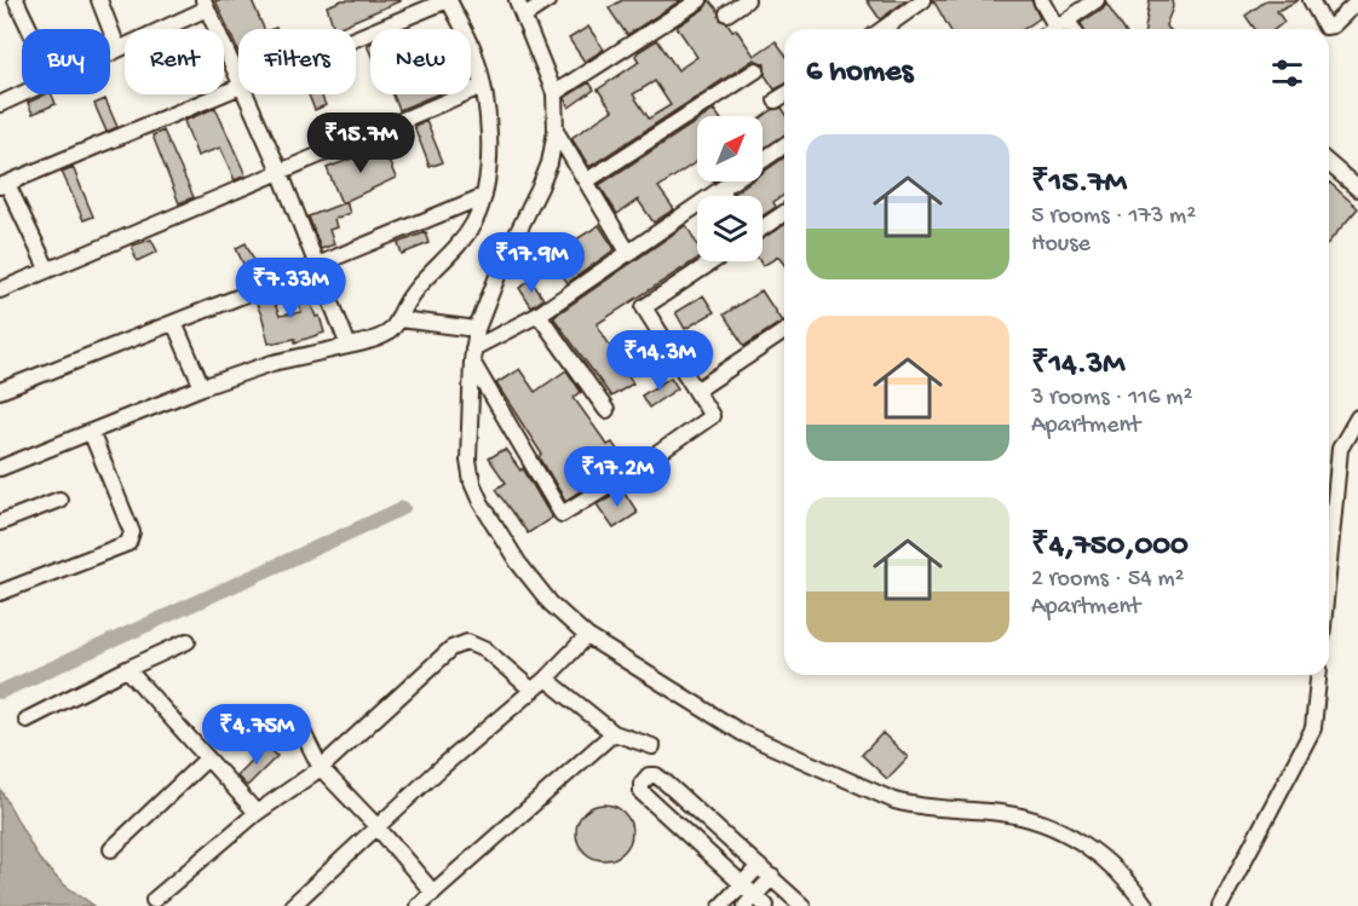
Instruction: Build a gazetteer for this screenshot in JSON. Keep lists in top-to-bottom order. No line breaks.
{"north":"top right","page":{"chip":["Buy","Rent","Filters","New"],"heading":"6 homes","price":["₹15.7M","₹17.9M","₹7.33M","₹14.3M","₹17.2M","₹4.75M"],"list":[{"name":"₹15.7M","note":"5 rooms · 173 m² · House"},{"name":"₹14.3M","note":"3 rooms · 116 m² · Apartment"},{"name":"₹4,750,000","note":"2 rooms · 54 m² · Apartment"}]}}
